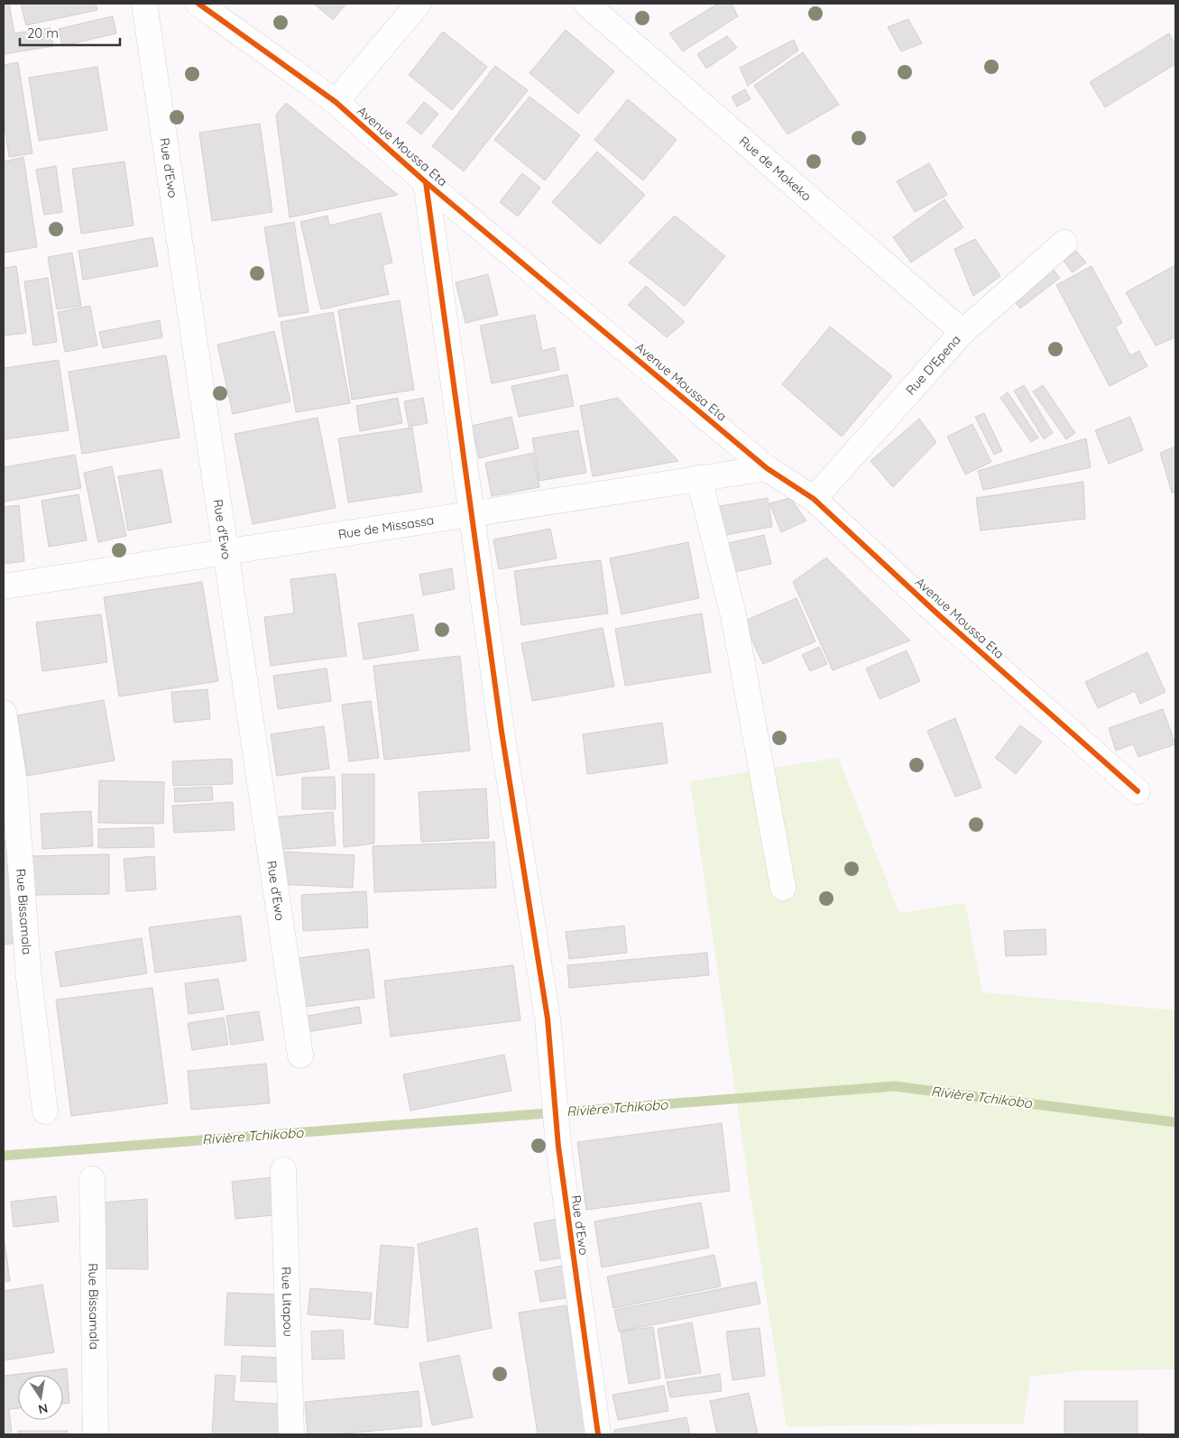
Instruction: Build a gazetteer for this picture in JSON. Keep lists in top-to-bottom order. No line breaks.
{"streets":{"street":["Avenue Moussa Eta","Rue d'Ewo","Rue de Mokeko","Rue D'Epena","Rue de Missassa","Rue Bissamala","Rue Litapou"]},"crossings":[["Avenue Moussa Eta","Rue d'Ewo"],["Avenue Moussa Eta","Rue D'Epena"],["Avenue Moussa Eta","Rue de Missassa"],["Rue d'Ewo","Rue de Missassa"],["Rue de Mokeko","Rue D'Epena"]],"water":["Rivière Tchikobo"],"scale_bar":"20 m","north":"bottom"}
